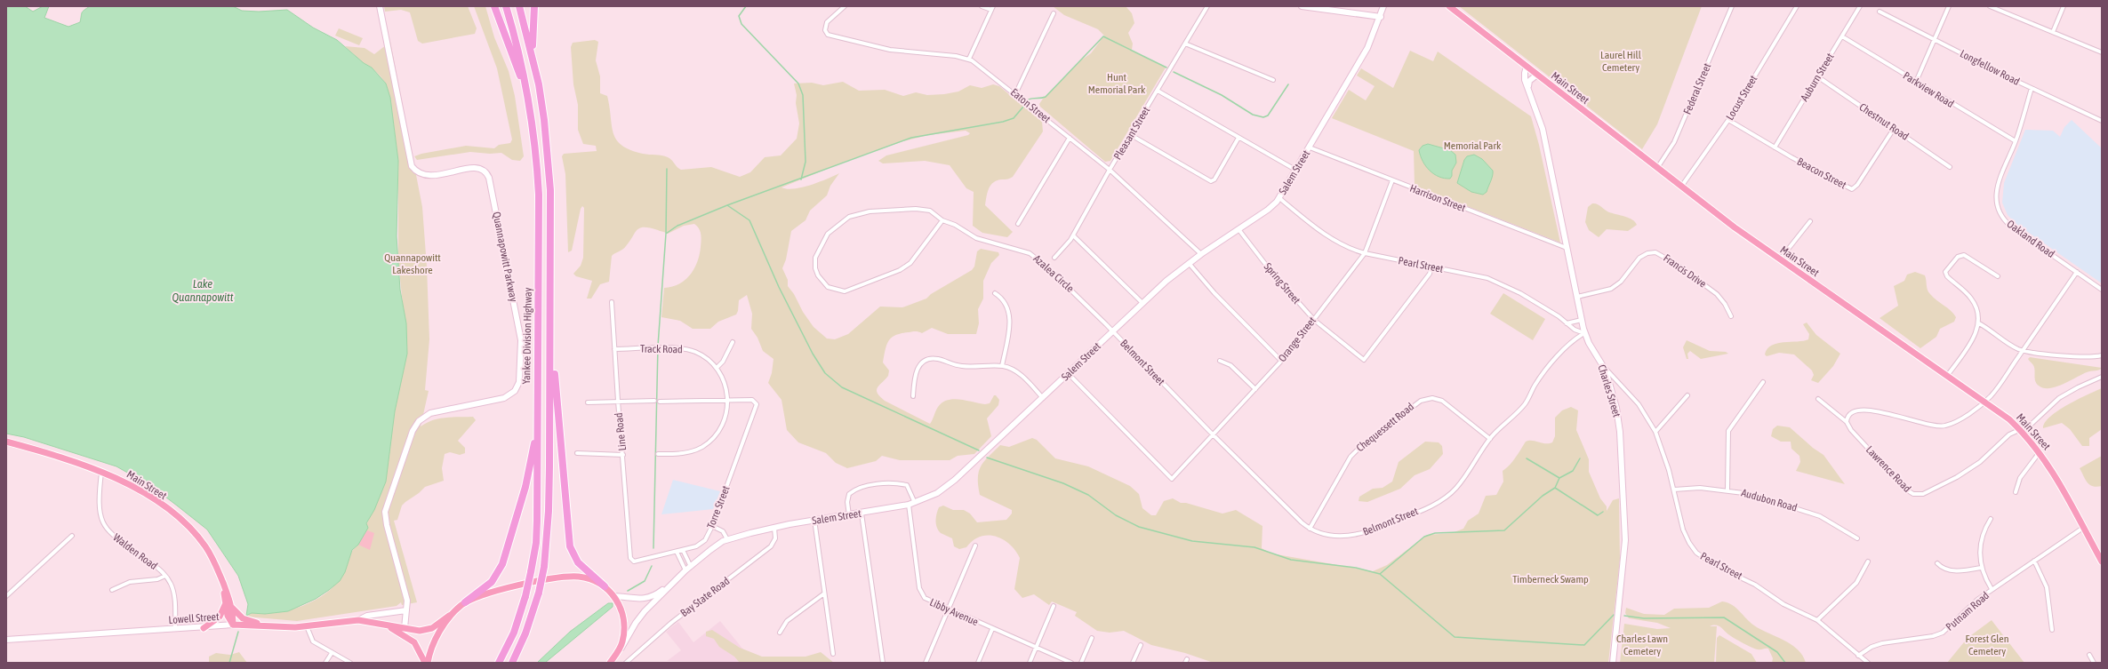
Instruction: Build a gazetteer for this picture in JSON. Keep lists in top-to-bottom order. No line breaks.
{"streets":{"highway":["Yankee Division Highway"],"main road":["Main Street","Lowell Street"],"street":["Longfellow Road","Auburn Street","Federal Street","Parkview Road","Locust Street","Eaton Street","Chestnut Road","Pleasant Street","Salem Street","Beacon Street","Harrison Street","Oakland Road","Quannapowitt Parkway","Pearl Street","Francis Drive","Azalea Circle","Spring Street","Orange Street","Track Road","Belmont Street","Charles Street","Chequessett Road","Line Road","Lawrence Road","Audubon Road","Torre Street","Walden Road","Bay State Road","Putnam Road","Libby Avenue"]},"crossings":[["Longfellow Road","Oakland Road"],["Auburn Street","Parkview Road"],["Auburn Street","Chestnut Road"],["Auburn Street","Beacon Street"],["Main Street","Federal Street"],["Main Street","Locust Street"],["Main Street","Charles Street"],["Main Street","Lawrence Road"],["Main Street","Walden Road"],["Main Street","Putnam Road"],["Main Street","Lowell Street"],["Parkview Road","Oakland Road"],["Locust Street","Beacon Street"],["Eaton Street","Pleasant Street"],["Eaton Street","Salem Street"],["Chestnut Road","Beacon Street"],["Salem Street","Harrison Street"],["Salem Street","Pearl Street"],["Salem Street","Azalea Circle"],["Salem Street","Spring Street"],["Salem Street","Orange Street"],["Salem Street","Belmont Street"],["Salem Street","Bay State Road"],["Salem Street","Libby Avenue"],["Harrison Street","Orange Street"],["Harrison Street","Charles Street"],["Quannapowitt Parkway","Lowell Street"],["Pearl Street","Spring Street"],["Pearl Street","Orange Street"],["Pearl Street","Belmont Street"],["Pearl Street","Charles Street"],["Pearl Street","Audubon Road"],["Pearl Street","Putnam Road"],["Francis Drive","Charles Street"],["Azalea Circle","Belmont Street"],["Spring Street","Orange Street"],["Orange Street","Belmont Street"],["Track Road","Line Road"],["Track Road","Torre Street"],["Belmont Street","Charles Street"],["Belmont Street","Chequessett Road"],["Line Road","Torre Street"],["Walden Road","Lowell Street"]],"water":["Lake Quannapowitt"],"parks":["Laurel Hill Cemetery","Hunt Memorial Park","Memorial Park","Quannapowitt Lakeshore","Timberneck Swamp","Charles Lawn Cemetery","Forest Glen Cemetery"]}
